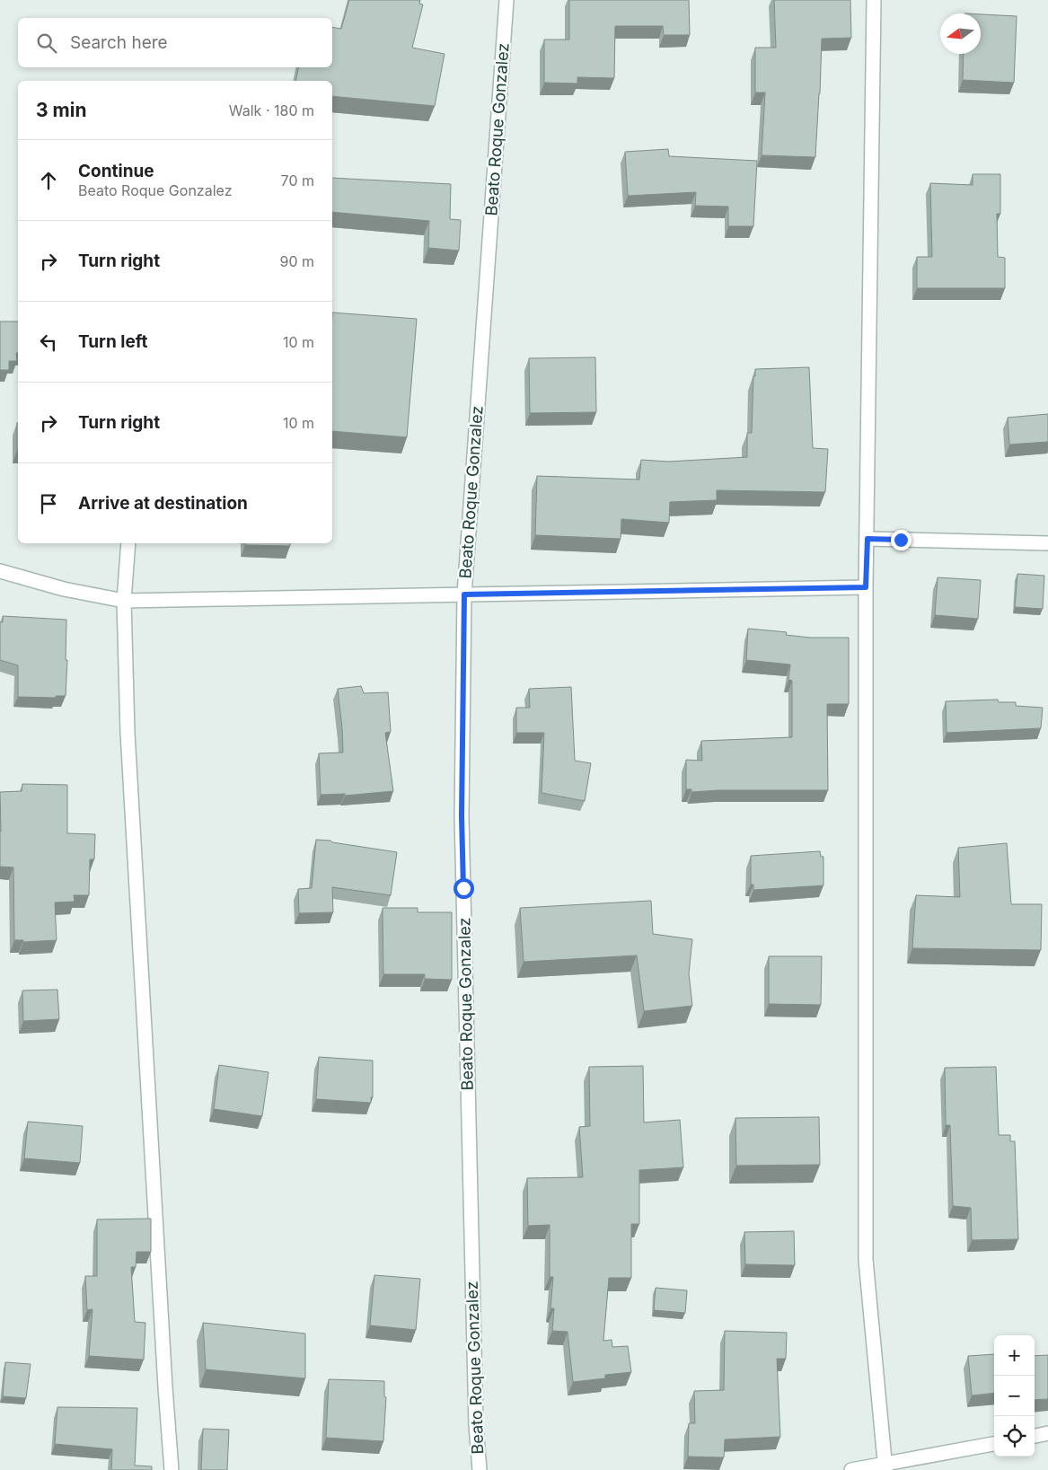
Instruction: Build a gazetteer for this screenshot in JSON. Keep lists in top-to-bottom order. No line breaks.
{"streets":{"street":["Beato Roque Gonzalez"]},"north":"left","page":{"search":"Search here","heading":["3 min","Walk · 180 m"],"list":[["Continue","Beato Roque Gonzalez","70 m"],["Turn right","90 m"],["Turn left","10 m"],["Turn right","10 m"],"Arrive at destination"],"map_buttons":["+","−"]}}
